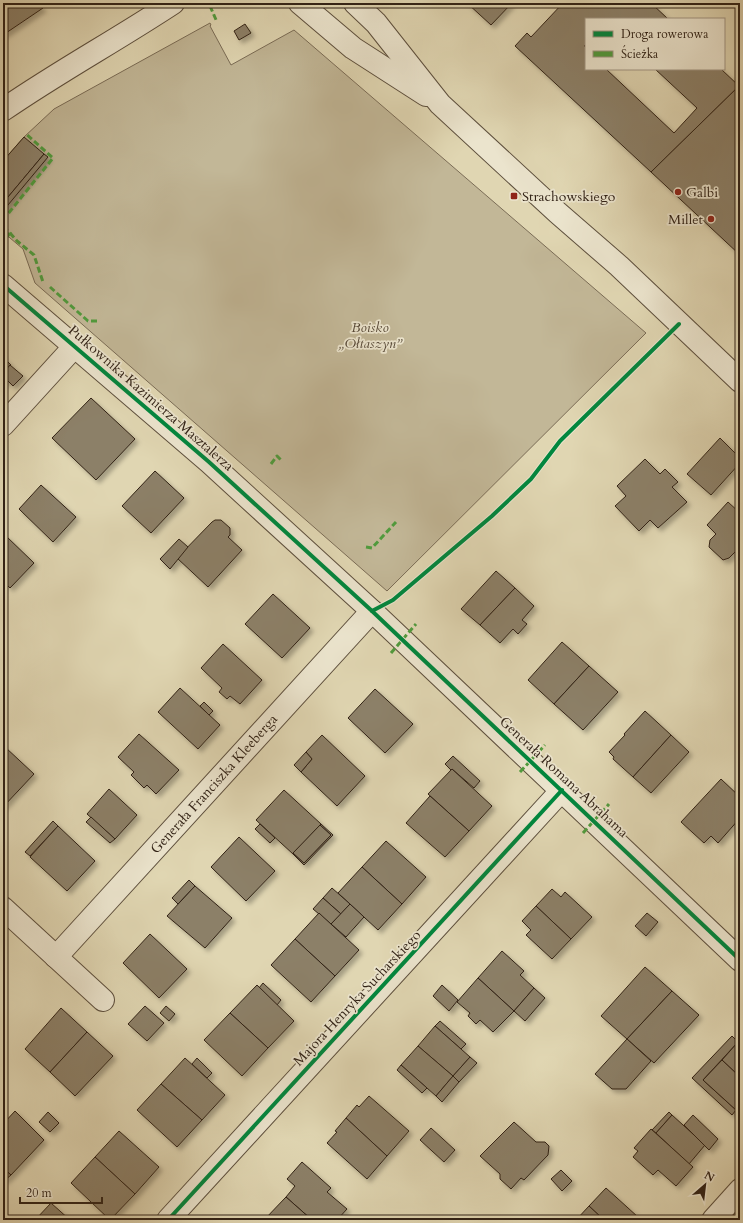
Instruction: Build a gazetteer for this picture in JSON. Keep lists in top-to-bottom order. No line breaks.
{"streets":{"street":["Pułkownika Kazimierza Masztalerza","Generała Romana Abrahama","Generała Franciszka Kleeberga","Majora Henryka Sucharskiego"]},"crossings":[["Pułkownika Kazimierza Masztalerza","Generała Romana Abrahama"],["Pułkownika Kazimierza Masztalerza","Generała Franciszka Kleeberga"],["Generała Romana Abrahama","Generała Franciszka Kleeberga"],["Generała Romana Abrahama","Majora Henryka Sucharskiego"]],"parks":["Boisko „Ołtaszyn”"],"places":{"other":["Galbi","Millet"],"transit":["Strachowskiego"]},"legend":["Droga rowerowa","Ścieżka"],"scale_bar":"20 m","north":"top right"}
